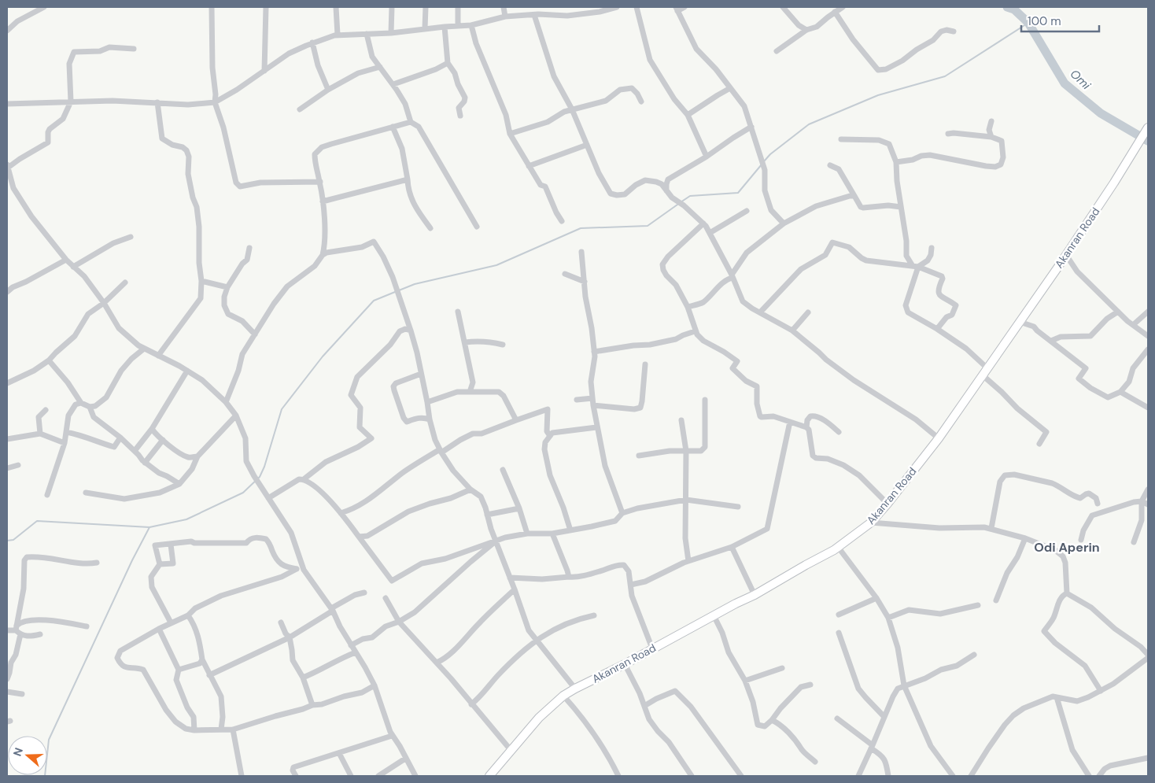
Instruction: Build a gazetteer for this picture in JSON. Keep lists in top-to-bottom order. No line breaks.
{"streets":{"main road":["Akanran Road"]},"districts":["Odi Aperin"],"water":["Omi"],"scale_bar":"100 m","north":"left"}
